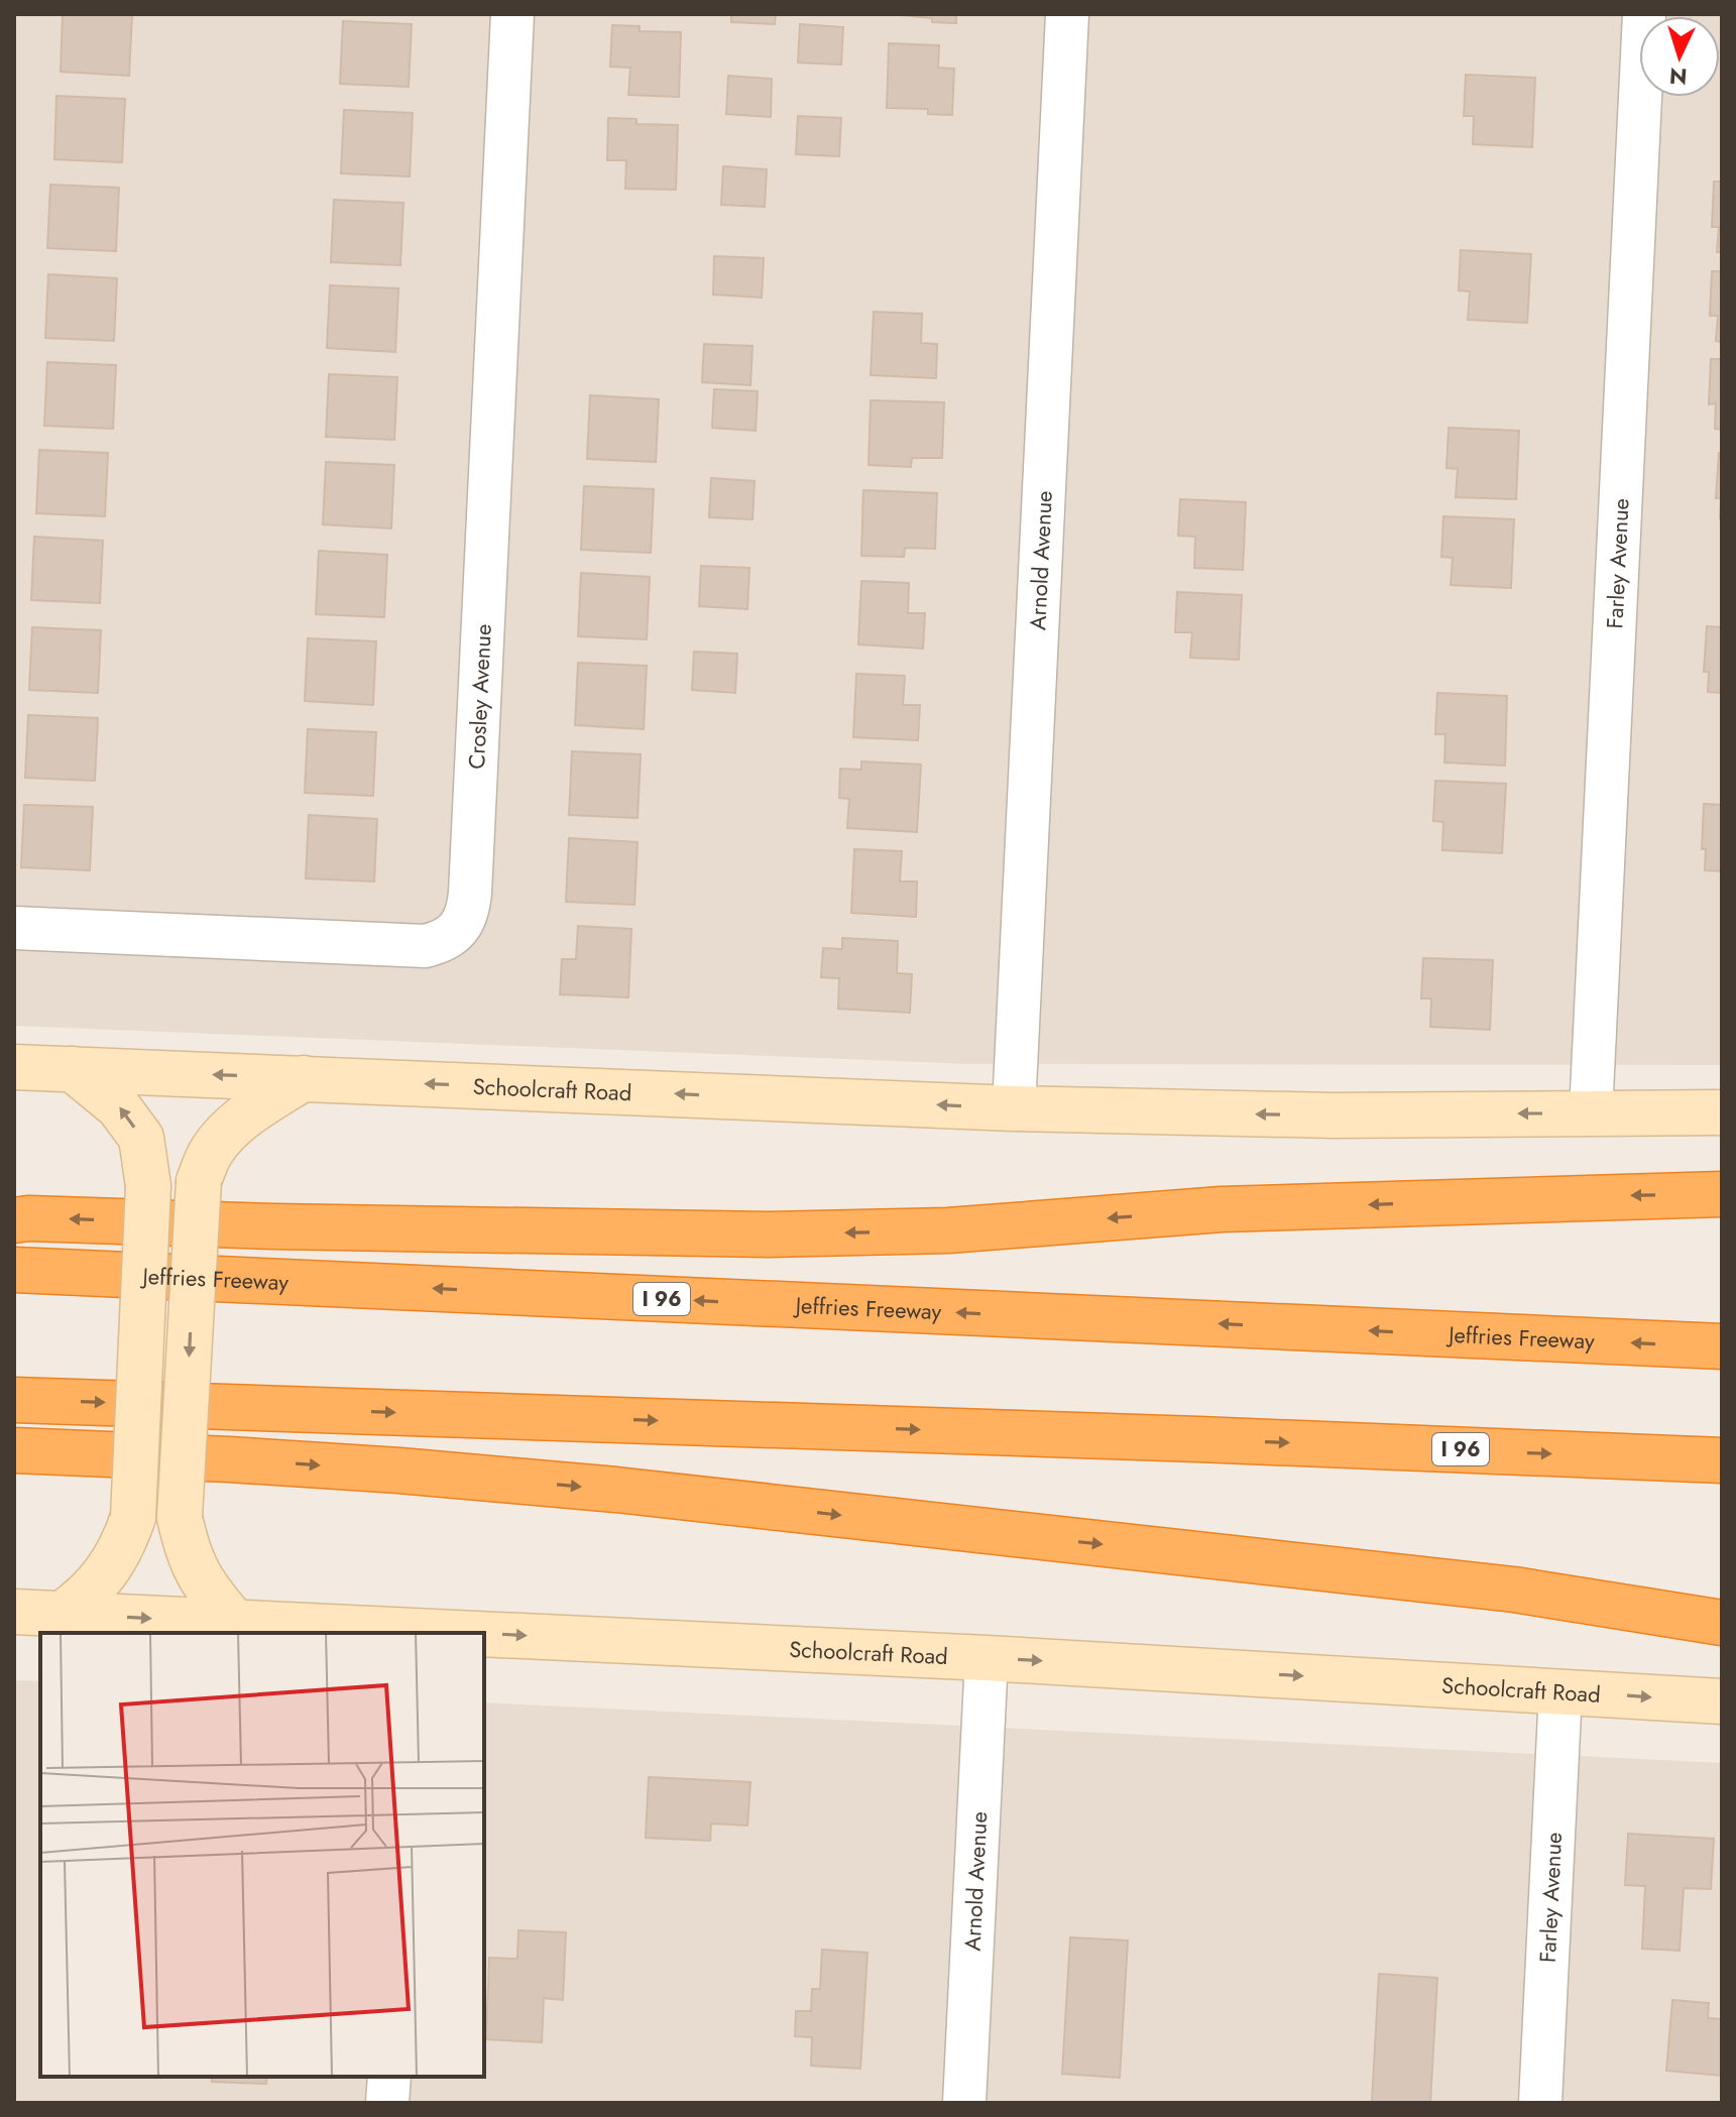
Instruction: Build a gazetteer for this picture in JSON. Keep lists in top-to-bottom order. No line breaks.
{"streets":{"highway":["Jeffries Freeway","I 96"],"main road":["Schoolcraft Road"],"street":["Arnold Avenue","Farley Avenue","Crosley Avenue"]},"crossings":[["Arnold Avenue","Schoolcraft Road"],["Farley Avenue","Schoolcraft Road"]],"north":"bottom"}
